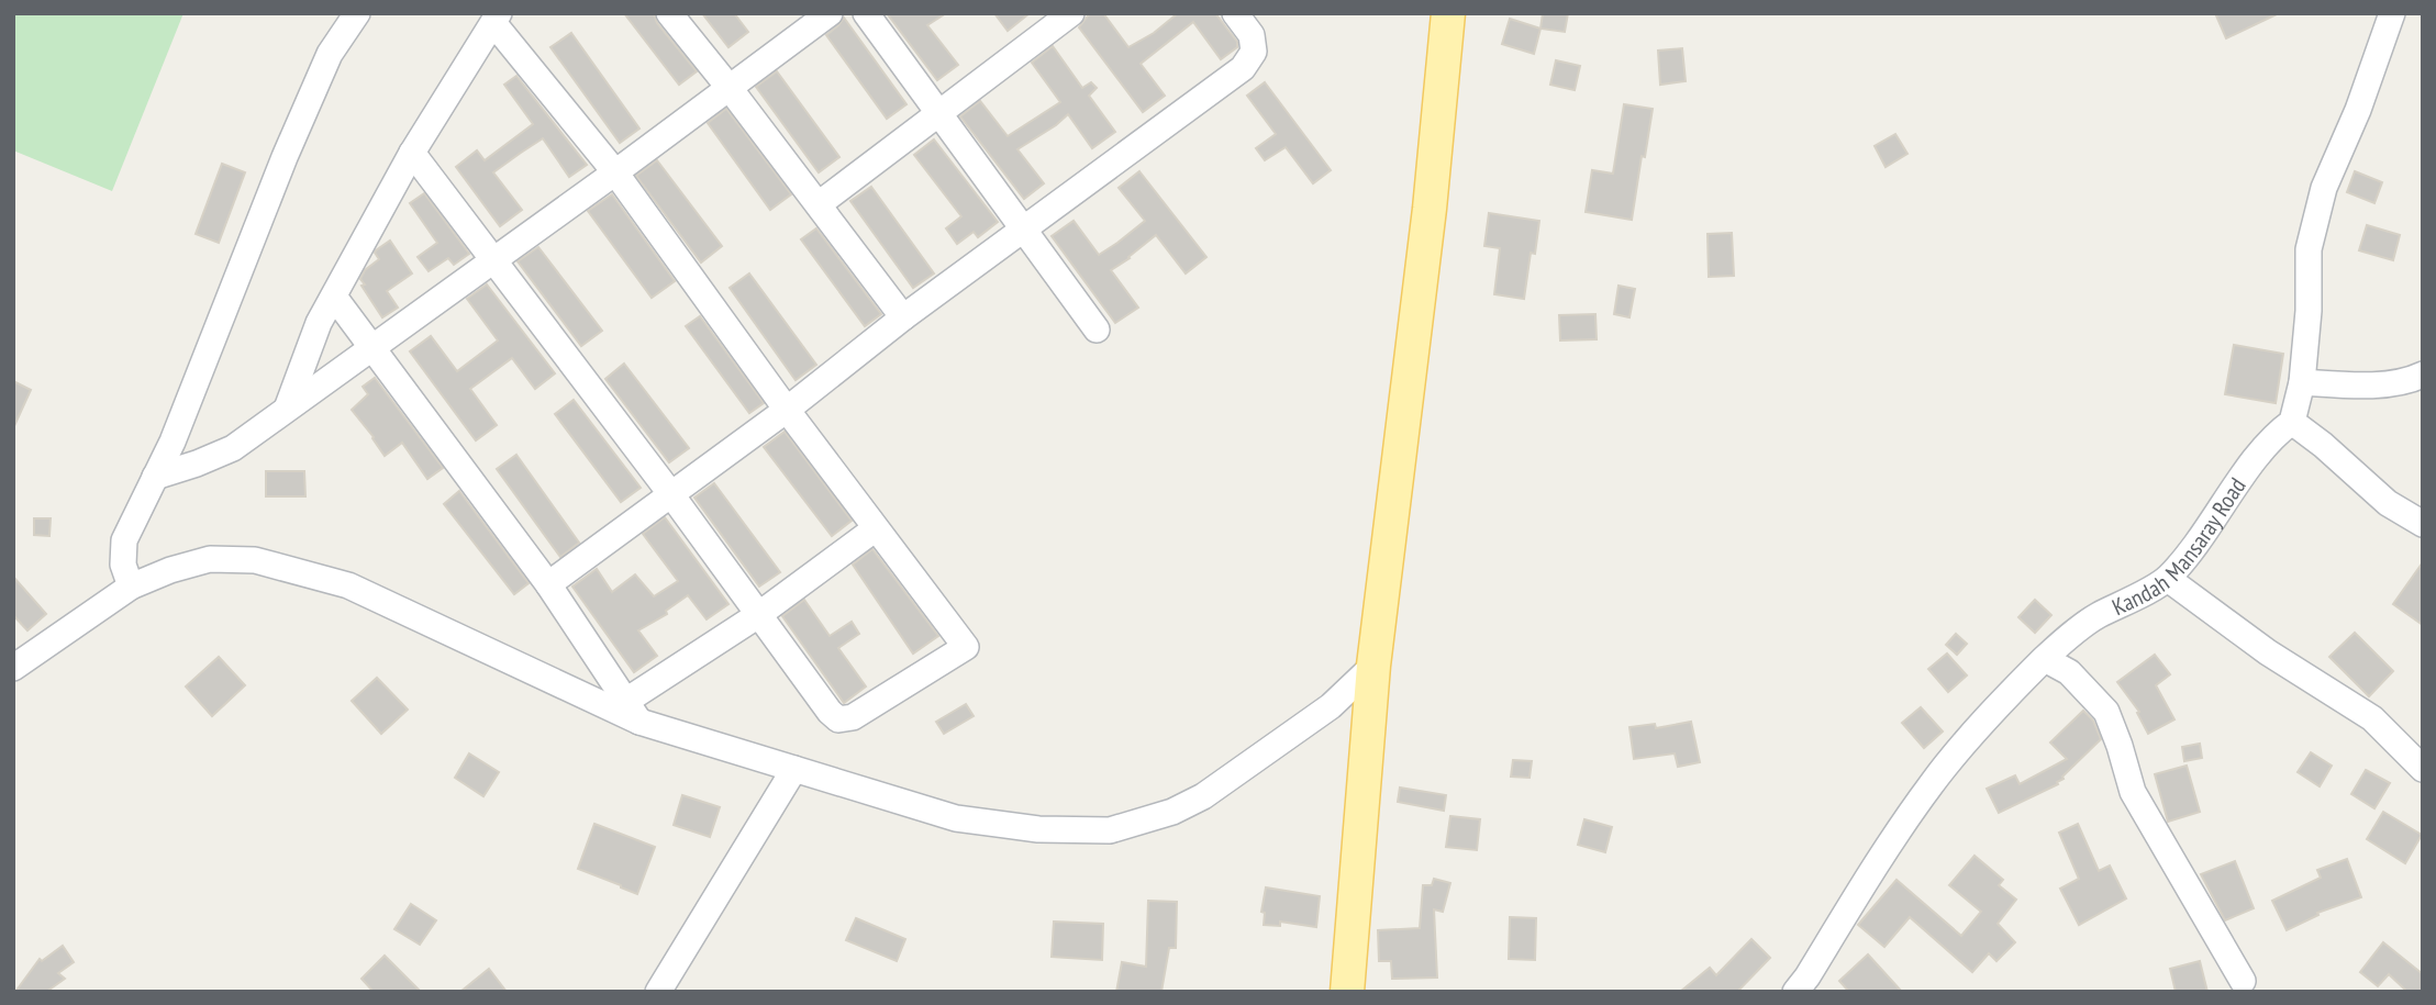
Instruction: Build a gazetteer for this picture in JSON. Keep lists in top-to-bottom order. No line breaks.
{"streets":{"street":["Kandah Mansaray Road"]}}
